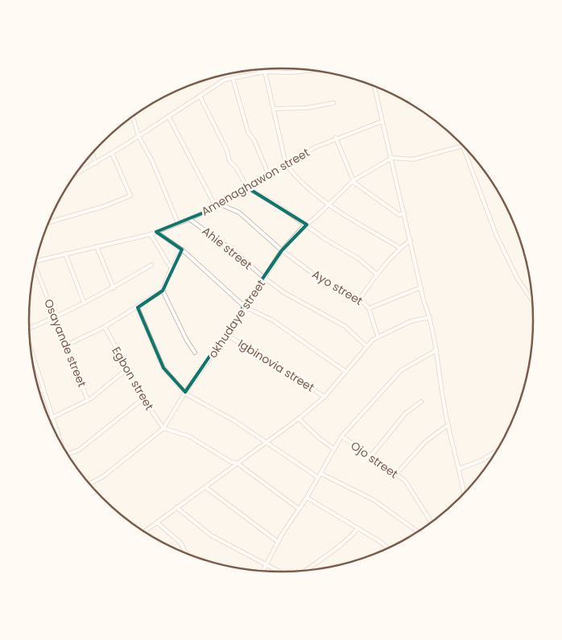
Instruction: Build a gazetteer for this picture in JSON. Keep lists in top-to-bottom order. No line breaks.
{"streets":{"street":["Amenaghawon street","Ahie street","Ayo street","okhudaye street","Osayande street","Igbinovia street","Egbon street","Ojo street"]},"crossings":[["Amenaghawon street","Ahie street"],["Amenaghawon street","Ayo street"],["Ahie street","okhudaye street"],["Ayo street","okhudaye street"],["okhudaye street","Igbinovia street"],["okhudaye street","Egbon street"]]}
